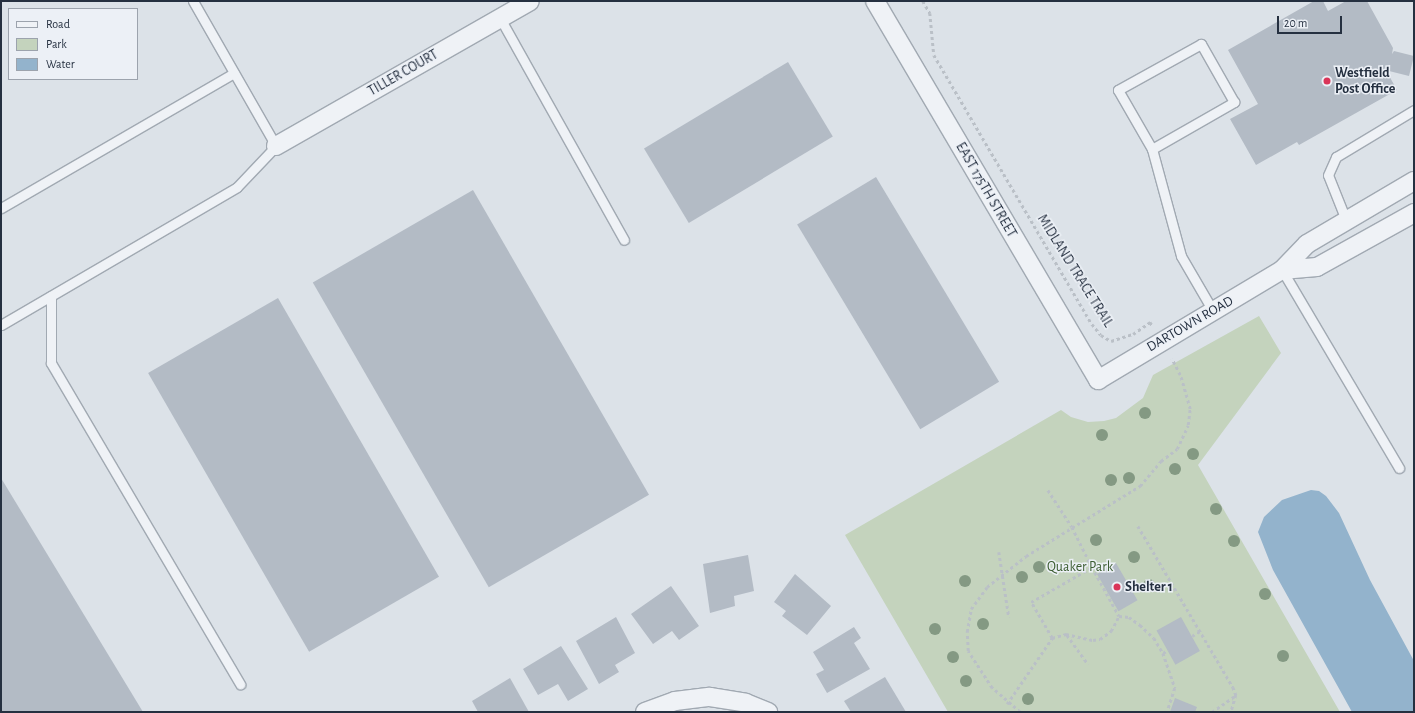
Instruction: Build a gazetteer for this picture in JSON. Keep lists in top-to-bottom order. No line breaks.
{"streets":{"street":["TILLER COURT","EAST 175TH STREET","DARTOWN ROAD"],"path":["MIDLAND TRACE TRAIL"]},"crossings":[["EAST 175TH STREET","DARTOWN ROAD"],["MIDLAND TRACE TRAIL","DARTOWN ROAD"]],"parks":["Quaker Park"],"places":["Westfield Post Office","Shelter 1"],"legend":["Road","Park","Water"],"scale_bar":"20 m"}
